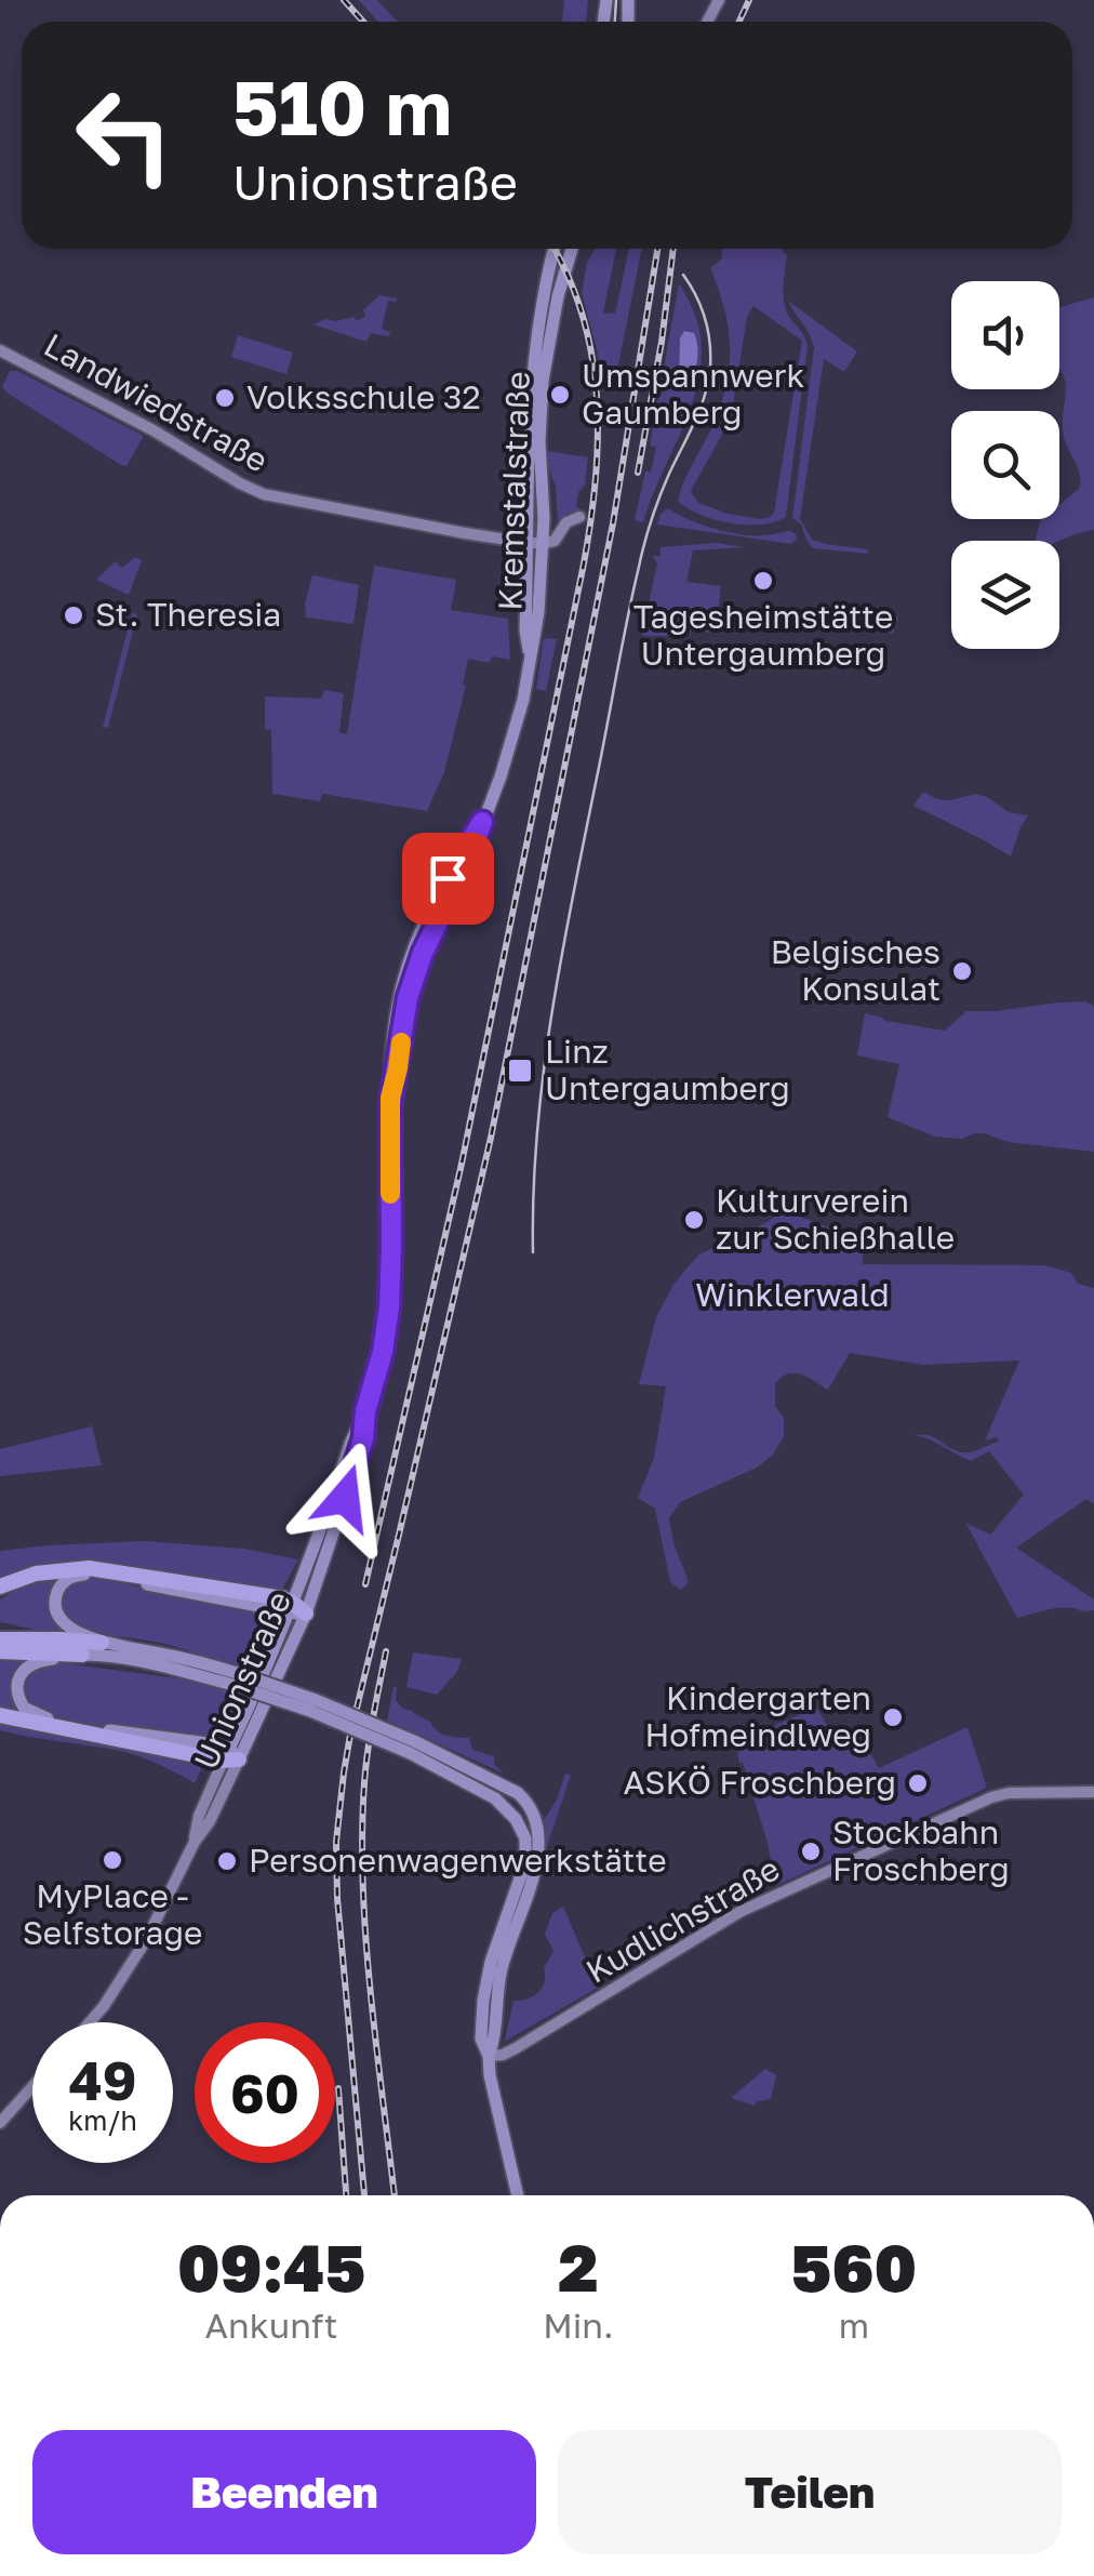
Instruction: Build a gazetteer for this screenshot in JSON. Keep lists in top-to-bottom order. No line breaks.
{"streets":{"main road":["Landwiedstraße","Kremstalstraße","Unionstraße","Kudlichstraße"]},"crossings":[["Landwiedstraße","Kremstalstraße"],["Kremstalstraße","Unionstraße"]],"parks":["Winklerwald"],"places":{"other":["Umspannwerk Gaumberg","Volksschule 32","Tagesheimstätte Untergaumberg","St. Theresia","Belgisches Konsulat","Kulturverein zur Schießhalle","Kindergarten Hofmeindlweg","ASKÖ Froschberg","Stockbahn Froschberg","MyPlace - Selfstorage","Personenwagenwerkstätte"],"transit":["Linz Untergaumberg"]},"page":{"turn":["510 m","Unionstraße"],"speed":"49 km/h","limit":"60","eta":["09:45","Ankunft","2","Min.","560","m"],"buttons":["Beenden","Teilen"]}}
